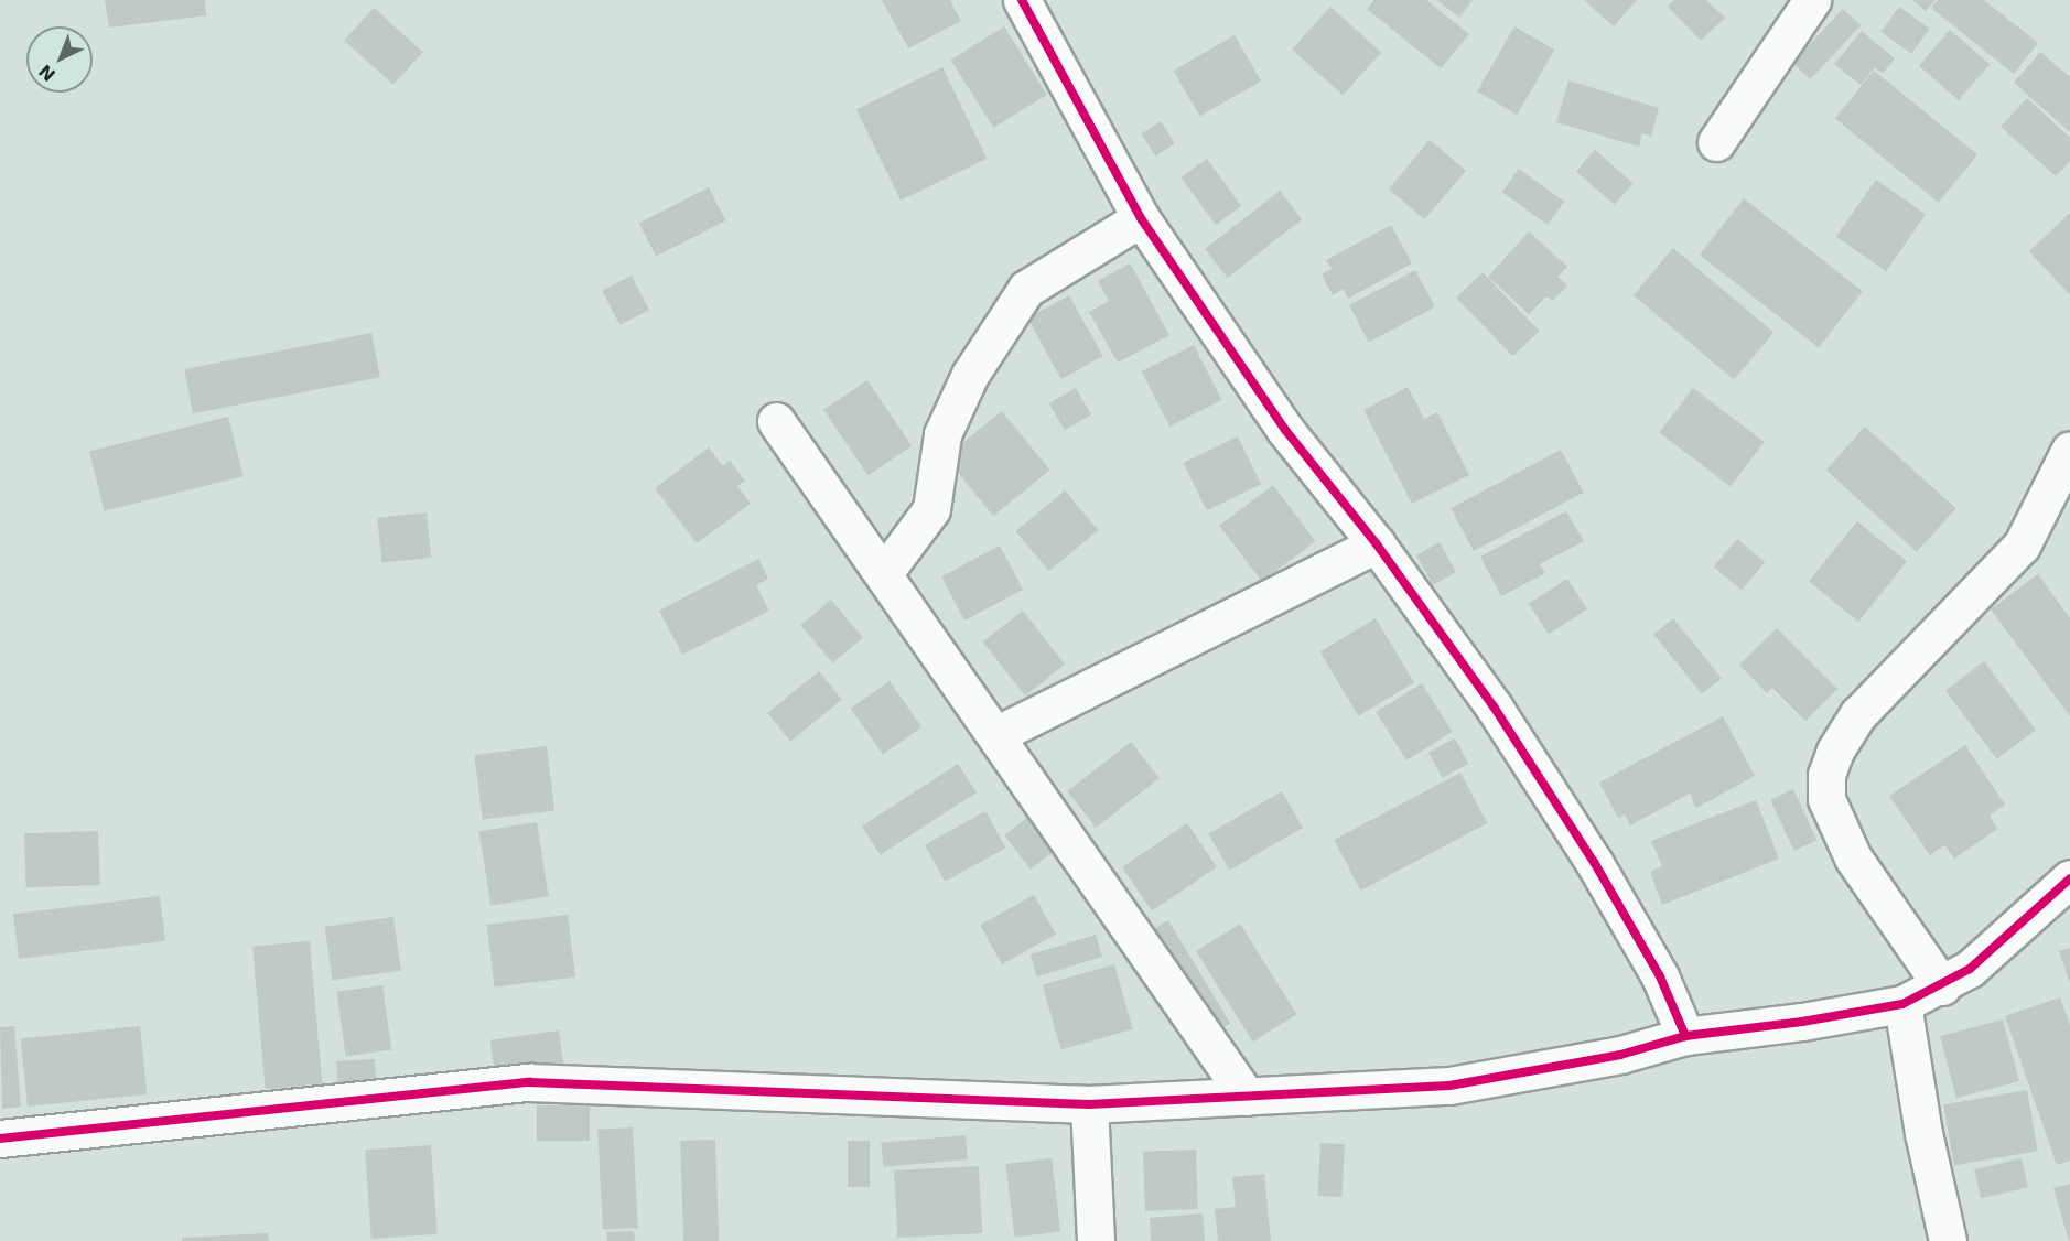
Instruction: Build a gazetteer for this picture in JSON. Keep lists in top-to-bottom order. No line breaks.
{"north":"bottom left"}
